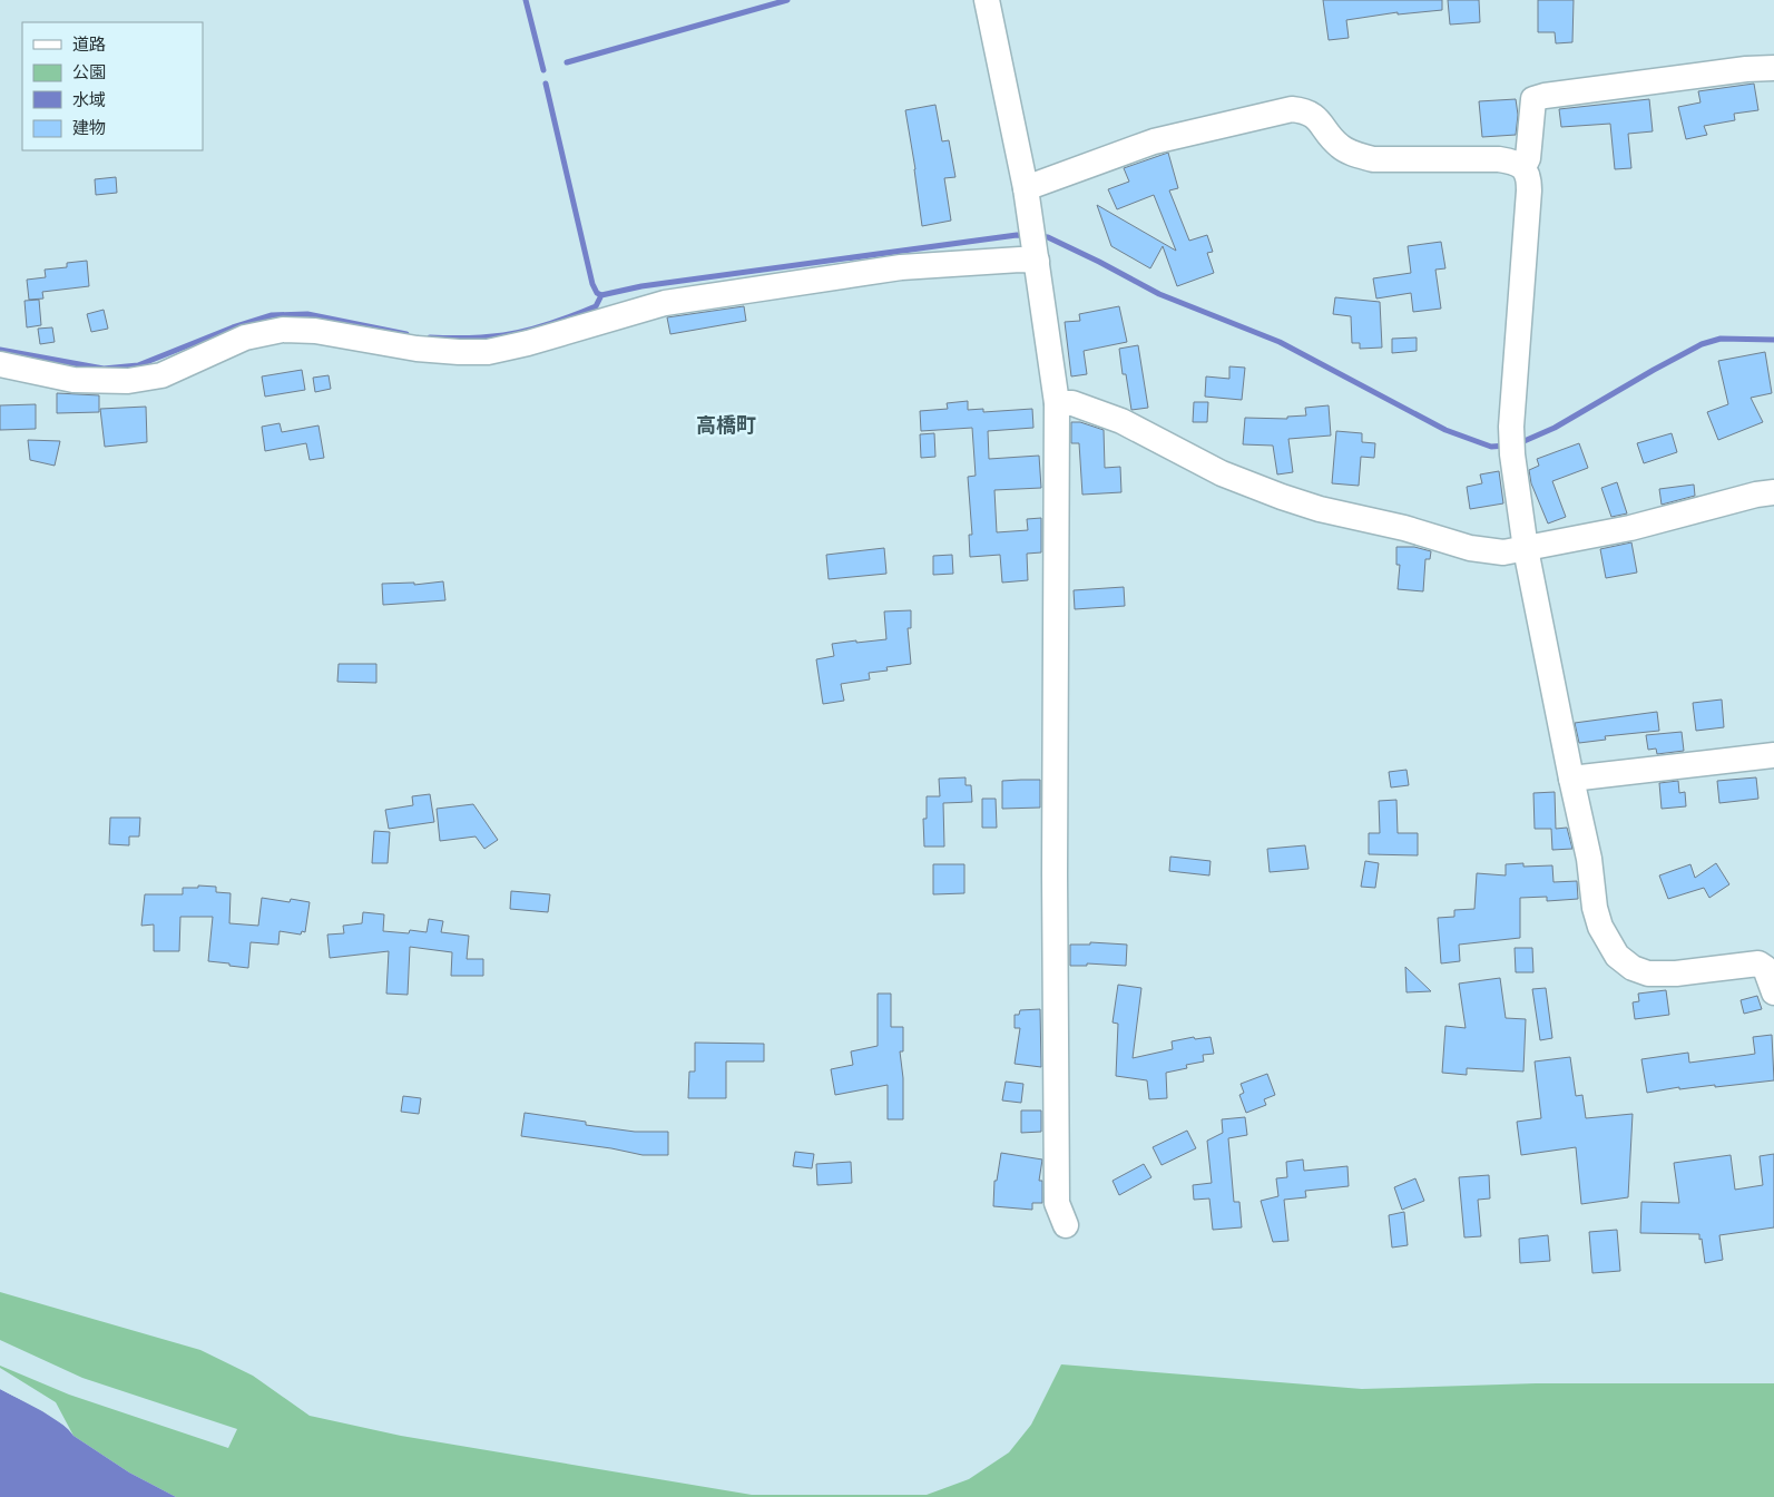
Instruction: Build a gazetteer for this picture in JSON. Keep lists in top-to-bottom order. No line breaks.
{"districts":["高橋町"],"legend":["道路","公園","水域","建物"]}
